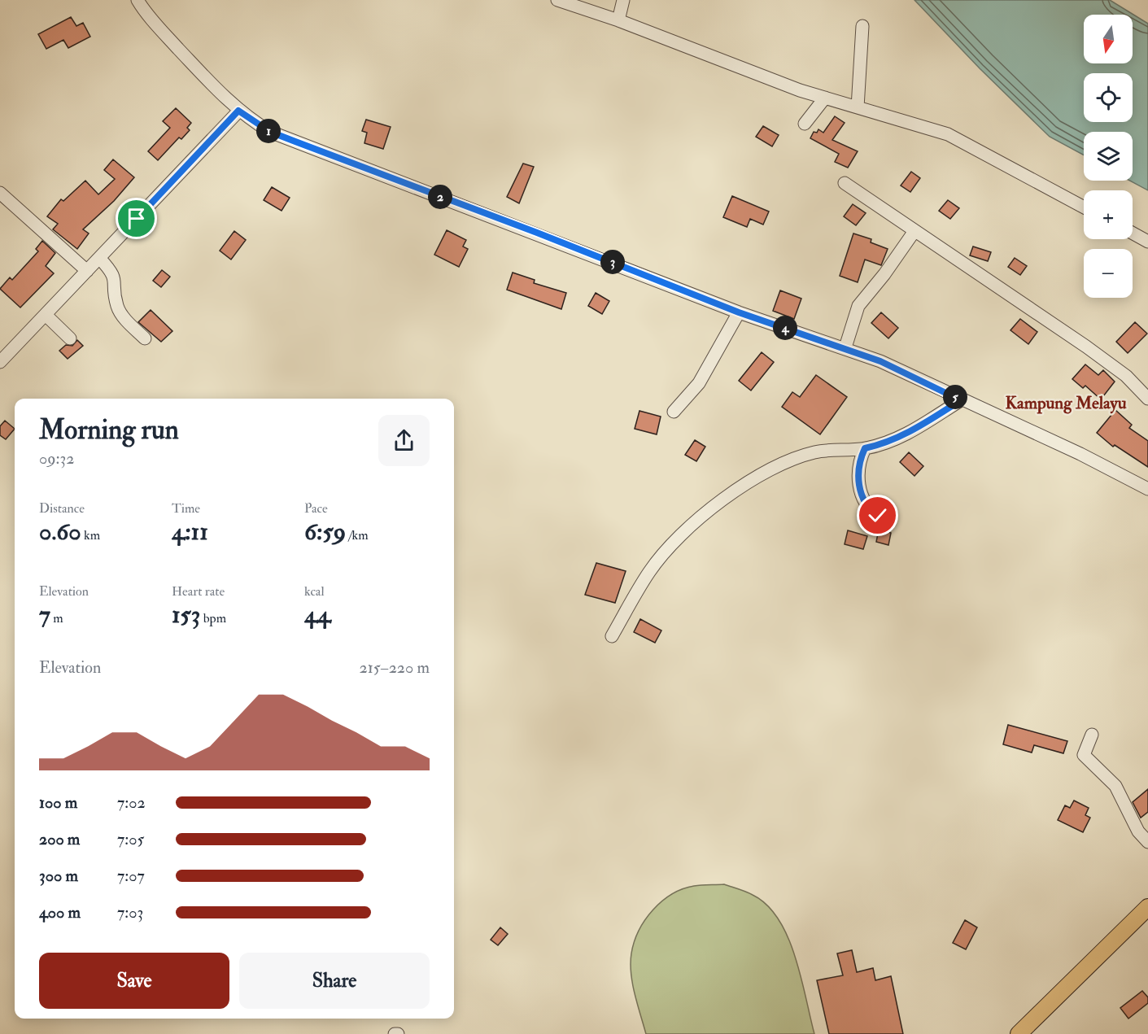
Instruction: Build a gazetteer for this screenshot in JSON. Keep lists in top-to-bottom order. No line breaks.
{"districts":["Kampung Melayu"],"north":"bottom","page":{"map_buttons":["+","−"],"pins":["1","2","3","4","5"],"heading":["Morning run","09:32"],"stats":[["Distance","0.60 km"],["Time","4:11"],["Pace","6:59 /km"],["Elevation","7 m"],["Heart rate","153 bpm"],["kcal","44"]],"chart":["Elevation","215–220 m"],"list":[{"name":"100 m","note":"7:02"},{"name":"200 m","note":"7:05"},{"name":"300 m","note":"7:07"},{"name":"400 m","note":"7:03"}],"buttons":["Save","Share"]}}
